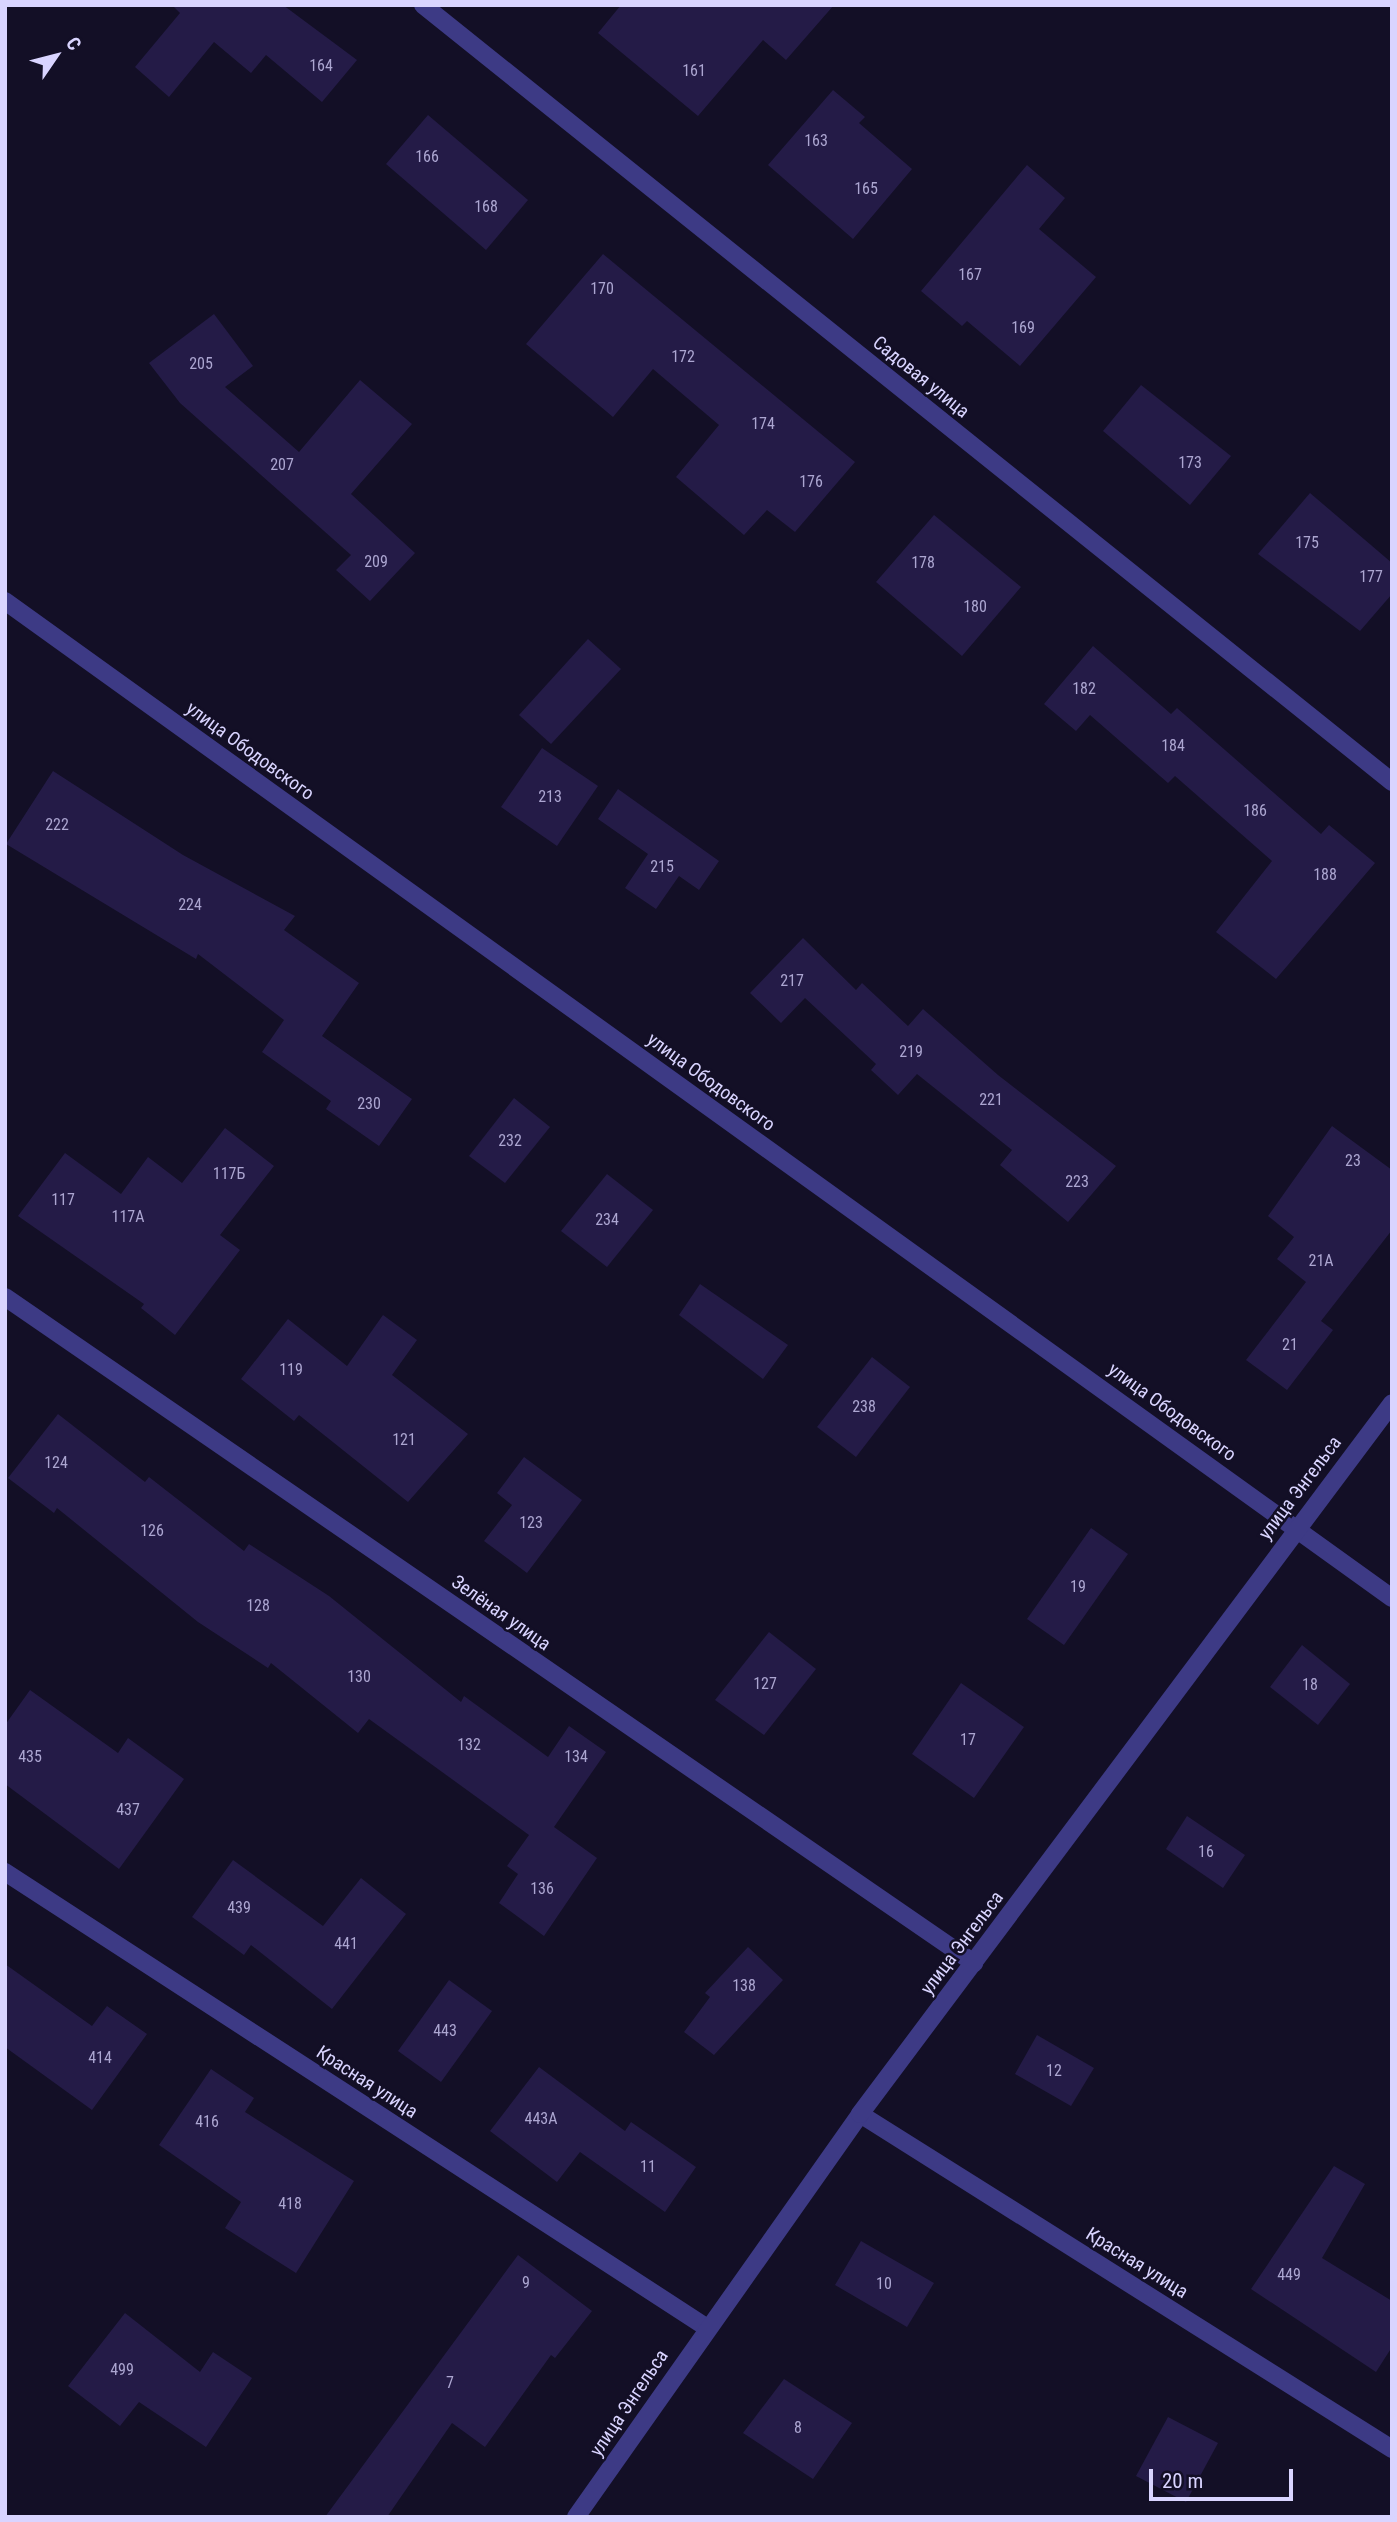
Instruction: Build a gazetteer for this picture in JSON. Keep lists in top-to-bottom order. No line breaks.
{"streets":{"street":["Садовая улица","улица Ободовского","улица Энгельса","Зелёная улица","Красная улица"]},"crossings":[["улица Ободовского","улица Энгельса"],["улица Энгельса","Зелёная улица"],["улица Энгельса","Красная улица"]],"house_numbers":["164","161","163","166","165","168","167","170","169","172","205","174","173","207","176","175","209","178","177","180","182","184","213","186","222","215","188","224","217","219","221","230","232","23","117Б","223","117","117А","234","21А","21","119","238","121","124","123","126","19","128","130","127","18","17","132","435","134","437","16","136","439","441","138","443","414","12","443А","416","11","418","449","9","10","499","7","8"],"scale_bar":"20 m","north":"top right"}
